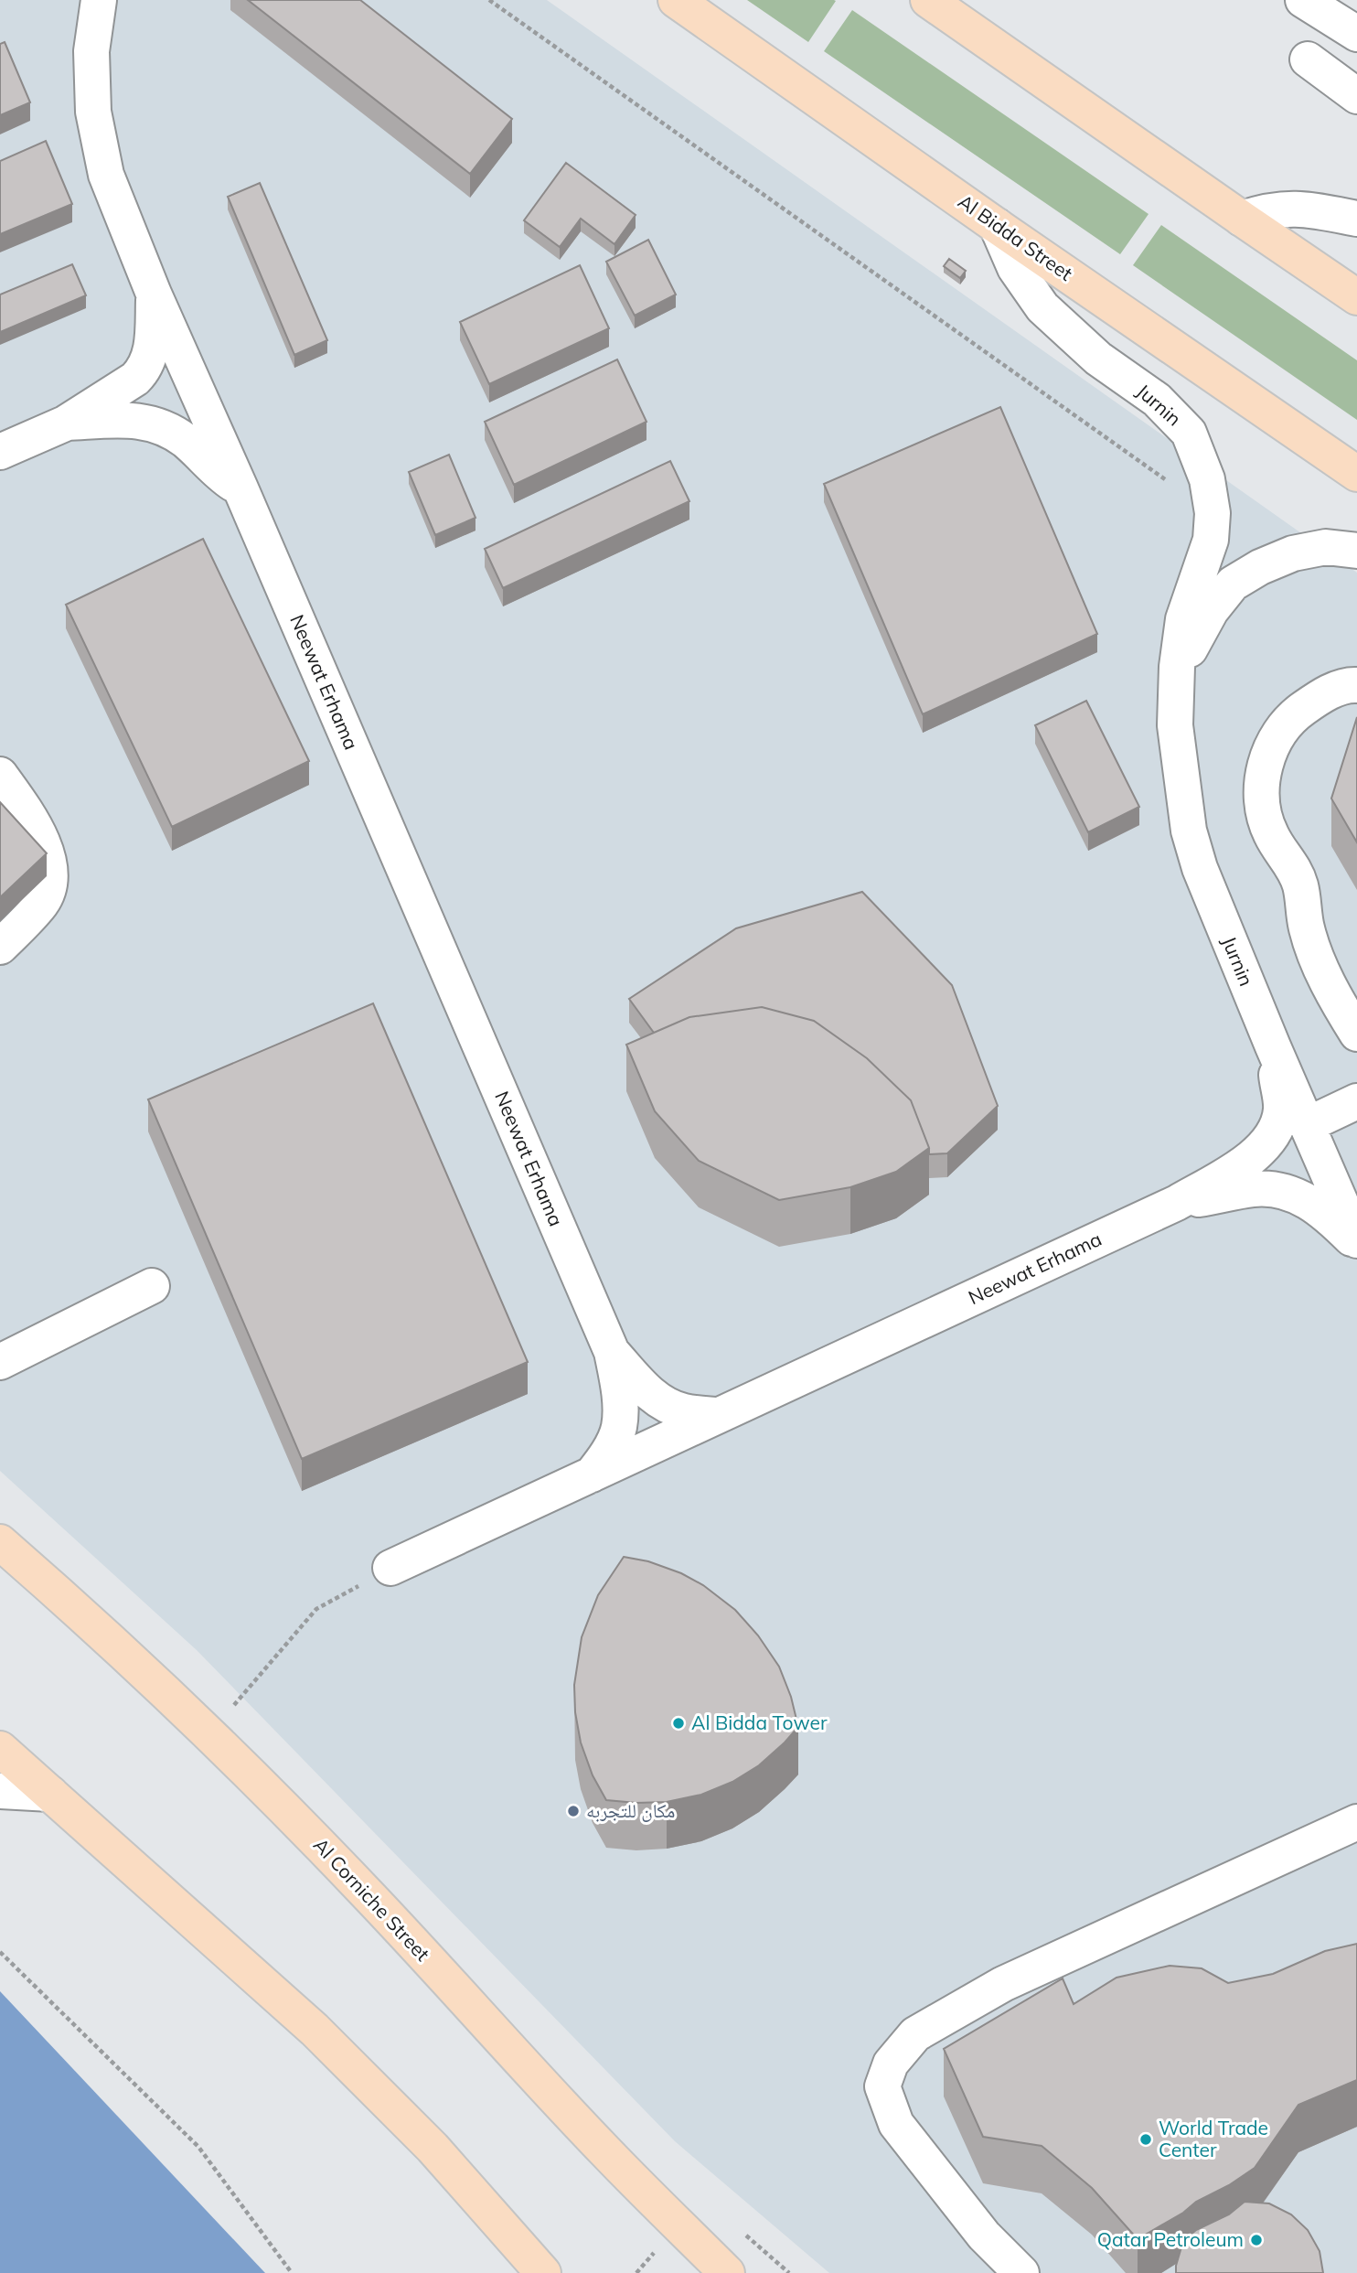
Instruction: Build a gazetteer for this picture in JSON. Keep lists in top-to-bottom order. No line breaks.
{"streets":{"main road":["Al Bidda Street","Al Corniche Street"],"street":["Jurnin","Neewat Erhama"]},"crossings":[["Al Bidda Street","Jurnin"],["Jurnin","Neewat Erhama"]],"places":["Al Bidda Tower","مكان للتجربه","World Trade Center","Qatar Petroleum"]}
